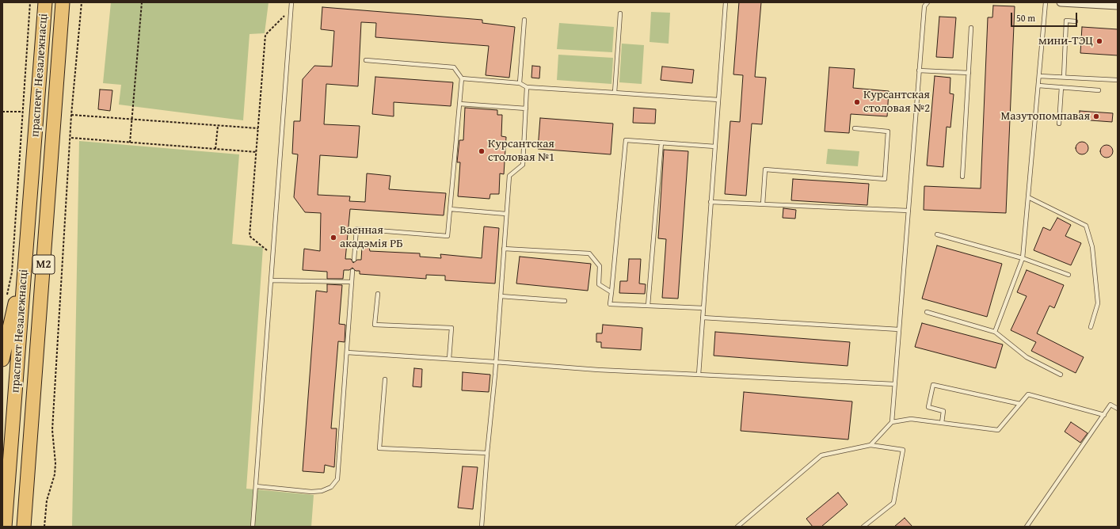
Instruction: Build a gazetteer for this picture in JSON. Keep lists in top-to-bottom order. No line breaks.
{"streets":{"highway":["праспект Незалежнасці","М2"]},"places":["мини-ТЭЦ","Курсантская столовая №2","Мазутопомпавая","Курсантская столовая №1","Ваенная акадэмія РБ"],"scale_bar":"50 m"}
